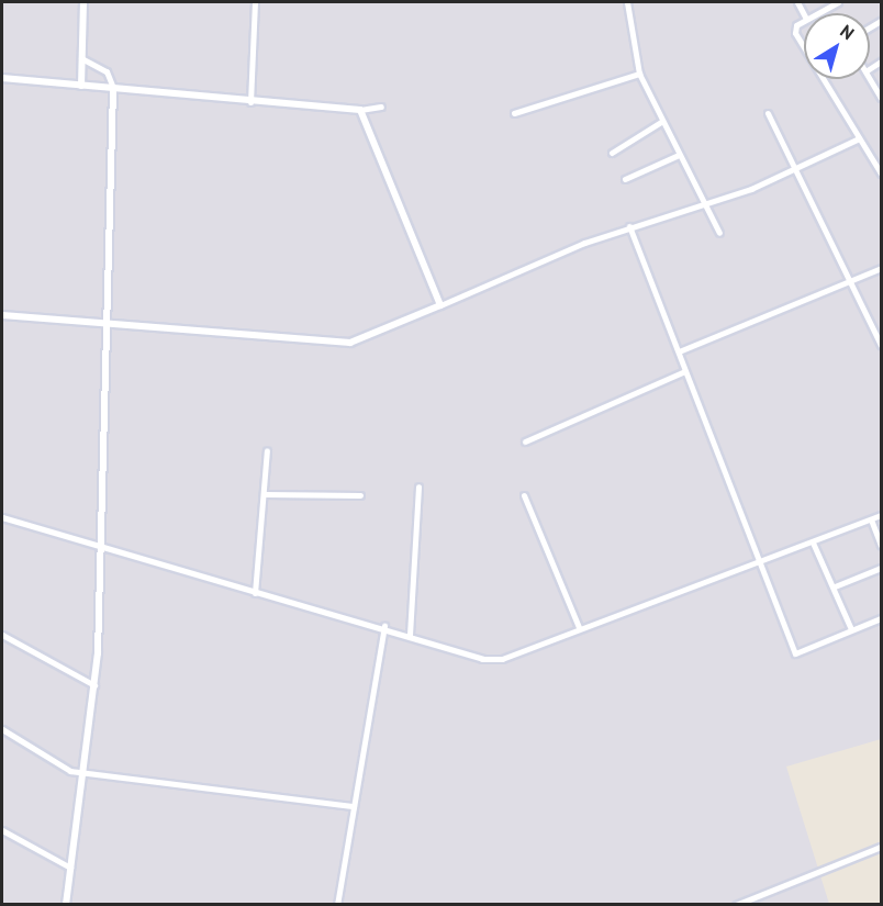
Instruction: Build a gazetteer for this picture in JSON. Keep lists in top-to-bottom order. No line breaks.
{"north":"top right"}
